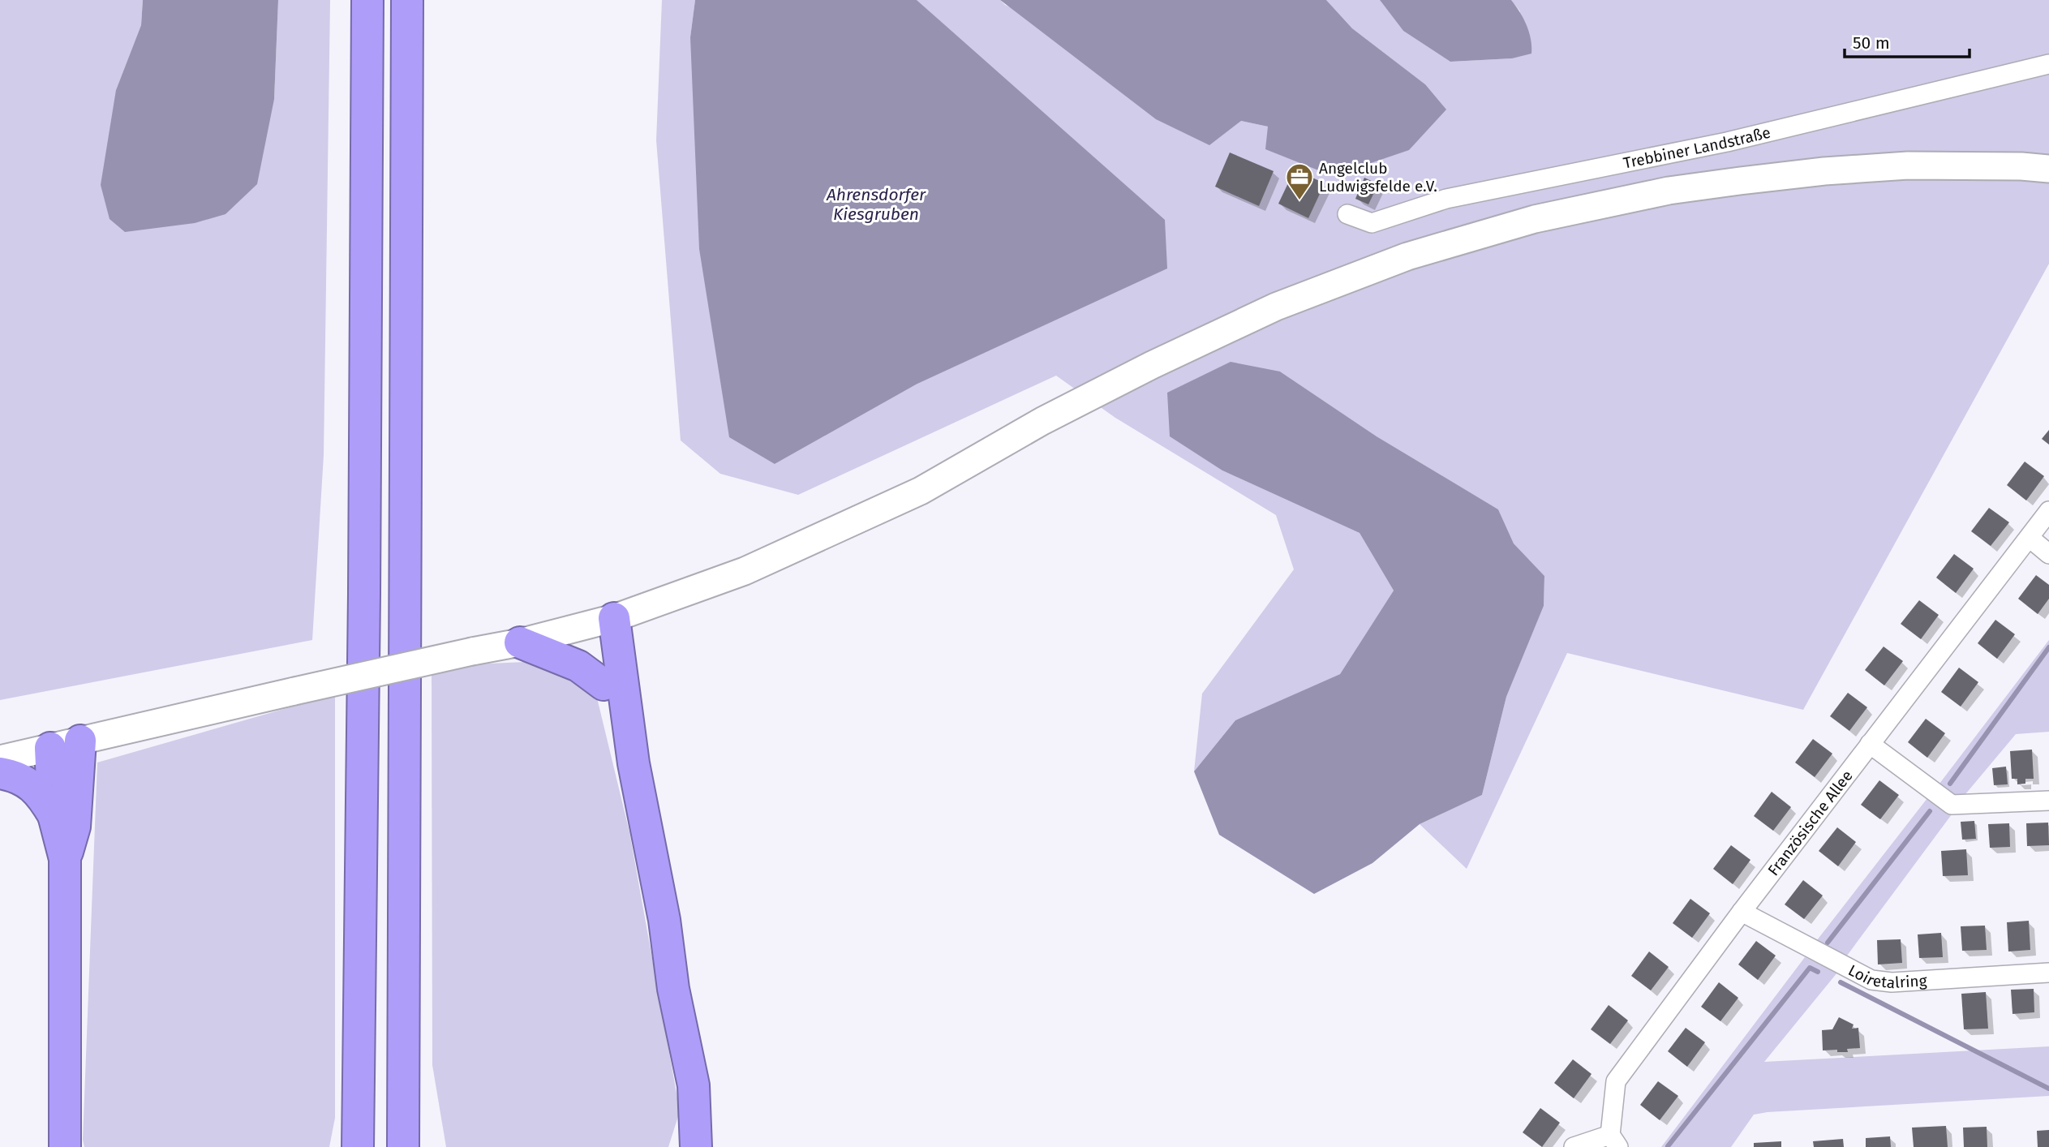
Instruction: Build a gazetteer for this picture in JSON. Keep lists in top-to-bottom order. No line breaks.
{"streets":{"street":["Trebbiner Landstraße","Französische Allee","Loiretalring"]},"crossings":[["Französische Allee","Loiretalring"]],"water":["Ahrensdorfer Kiesgruben"],"places":{"office":["Angelclub Ludwigsfelde e.V."]},"scale_bar":"50 m"}
